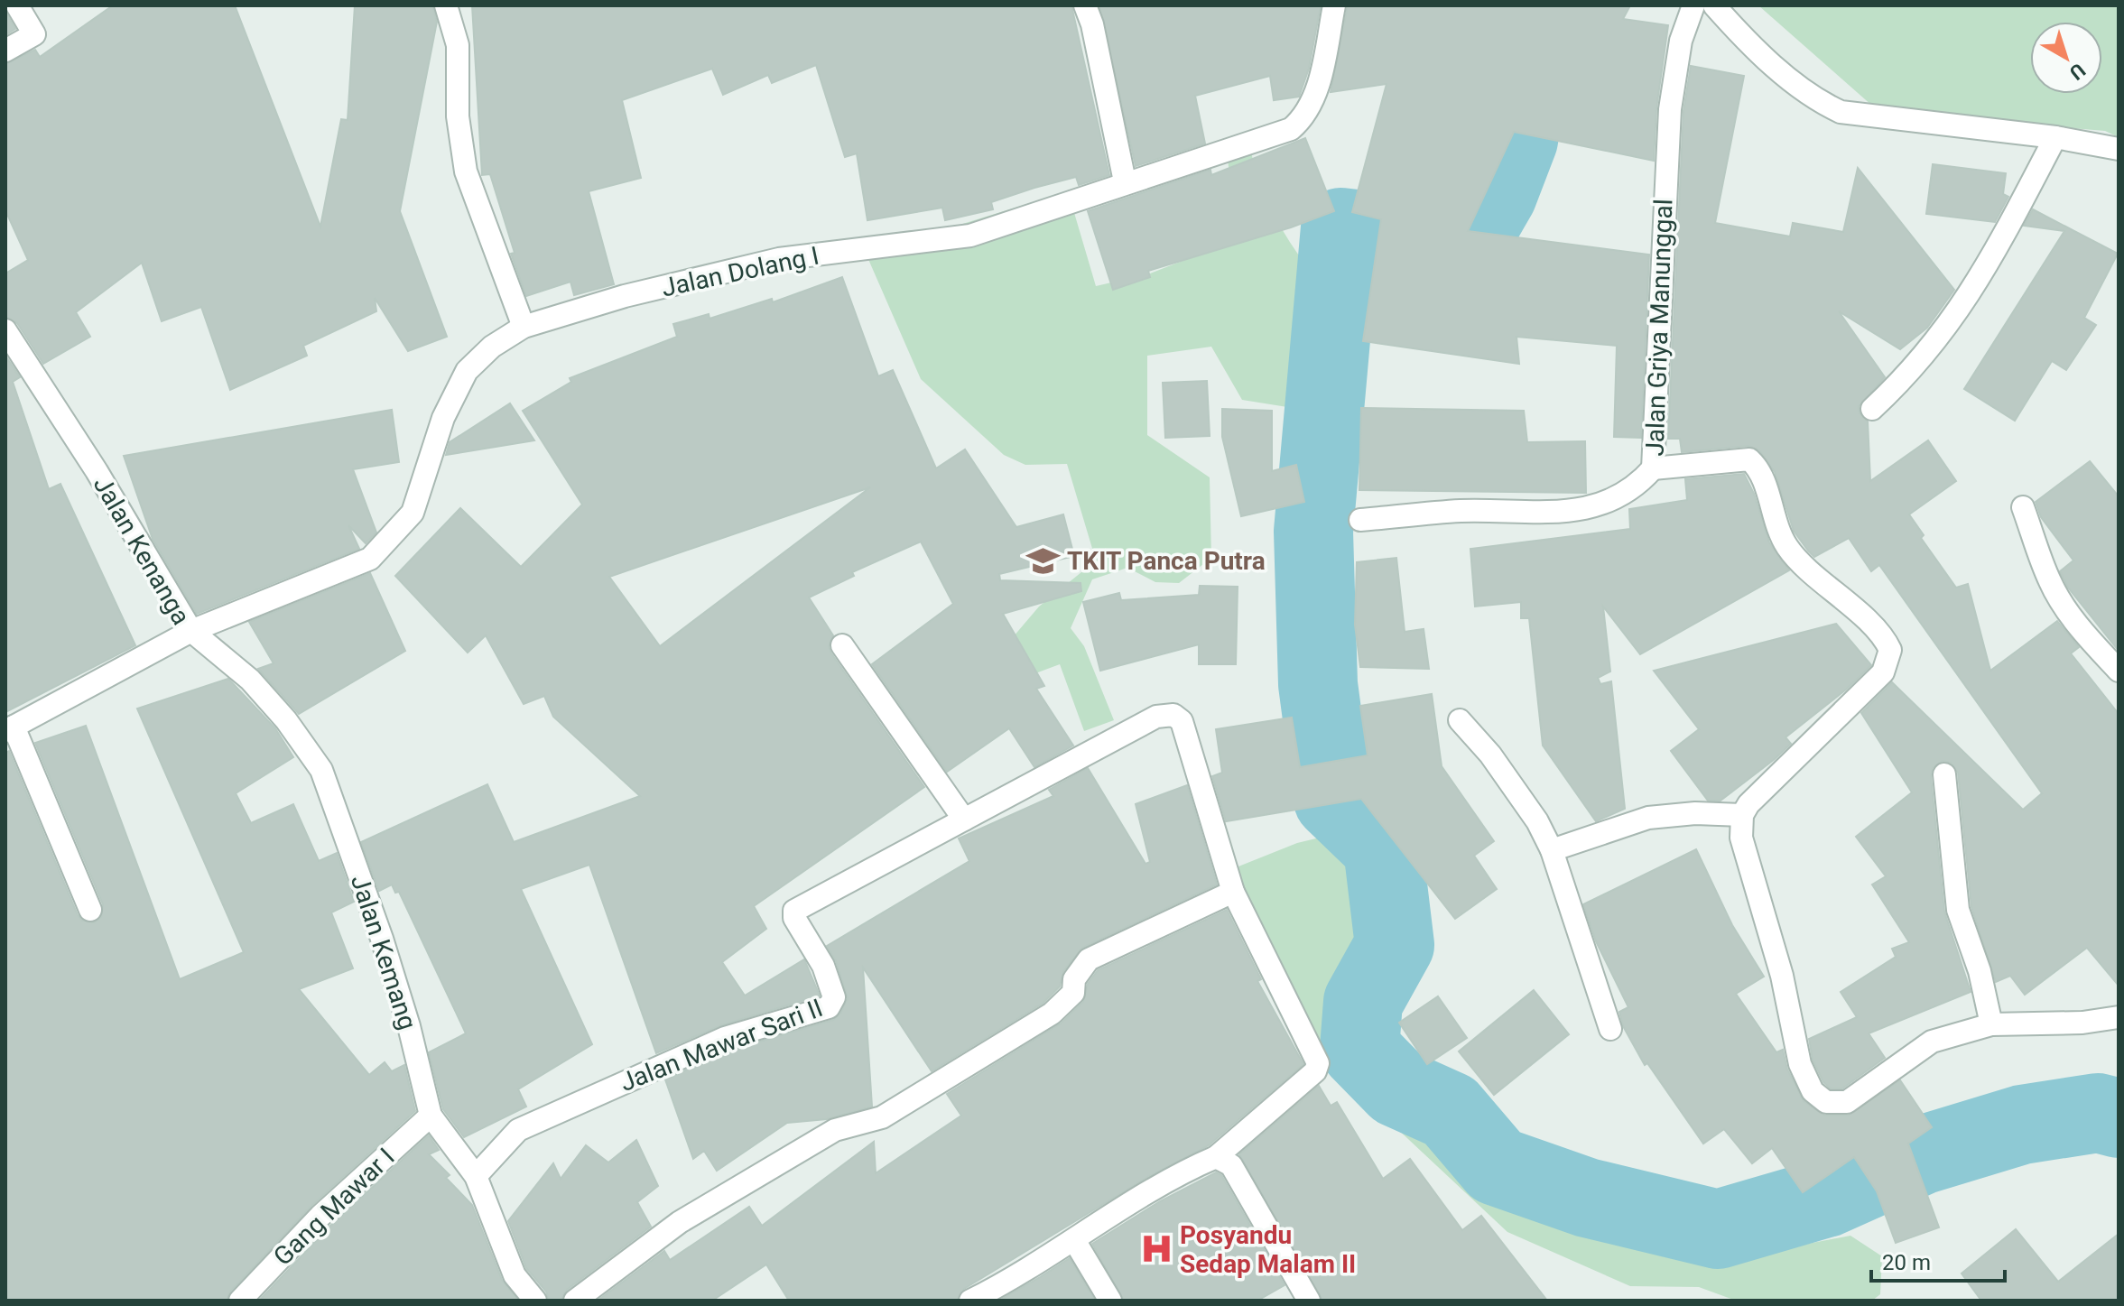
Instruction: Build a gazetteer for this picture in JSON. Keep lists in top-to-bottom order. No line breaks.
{"streets":{"street":["Jalan Dolang I","Jalan Griya Manunggal","Jalan Kenanga","Jalan Kemang","Jalan Mawar Sari II","Gang Mawar I"]},"crossings":[["Jalan Dolang I","Jalan Kenanga"],["Jalan Dolang I","Jalan Kemang"],["Jalan Kenanga","Jalan Kemang"],["Jalan Kemang","Jalan Mawar Sari II"],["Jalan Kemang","Gang Mawar I"]],"places":{"school or university":["TKIT Panca Putra"],"hospital":["Posyandu Sedap Malam II"]},"scale_bar":"20 m","north":"bottom right"}
